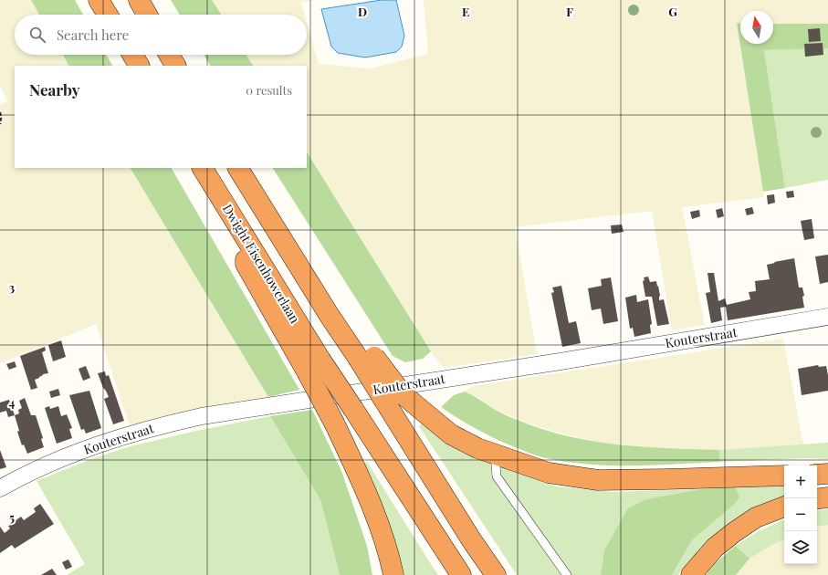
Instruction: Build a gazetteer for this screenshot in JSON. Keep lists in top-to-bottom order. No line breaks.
{"streets":{"highway":["Dwight Eisenhowerlaan"],"street":["Kouterstraat"]},"north":"top","page":{"search":"Search here","heading":["Nearby","0 results"],"map_buttons":["+","−"]},"grid":{"columns":["D","E","F","G"],"rows":["3","4","5"]}}
